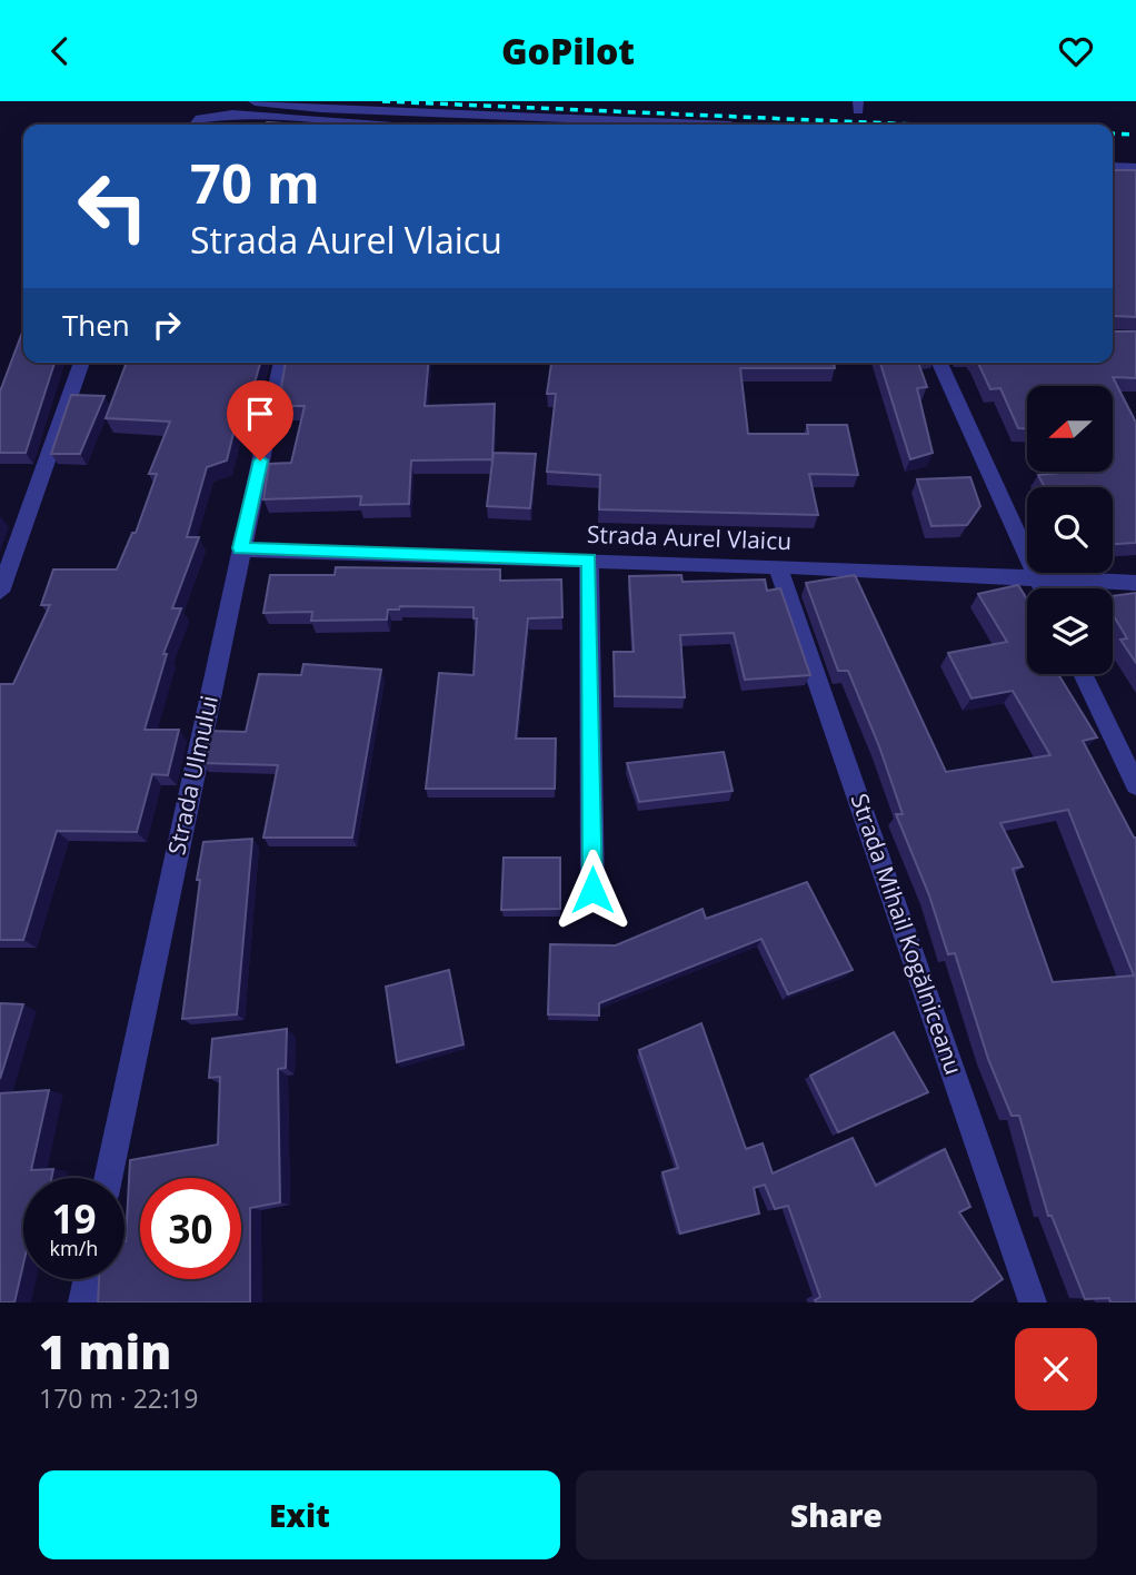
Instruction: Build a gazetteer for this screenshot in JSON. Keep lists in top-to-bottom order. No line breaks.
{"streets":{"street":["Strada Aurel Vlaicu","Strada Ulmului","Strada Mihail Kogălniceanu"]},"crossings":[["Strada Aurel Vlaicu","Strada Ulmului"],["Strada Aurel Vlaicu","Strada Mihail Kogălniceanu"]],"north":"left","page":{"header":"GoPilot","turn":["70 m","Strada Aurel Vlaicu"],"then":"Then","speed":"19 km/h","limit":"30","heading":["1 min","170 m · 22:19"],"buttons":["Exit","Share"]}}
